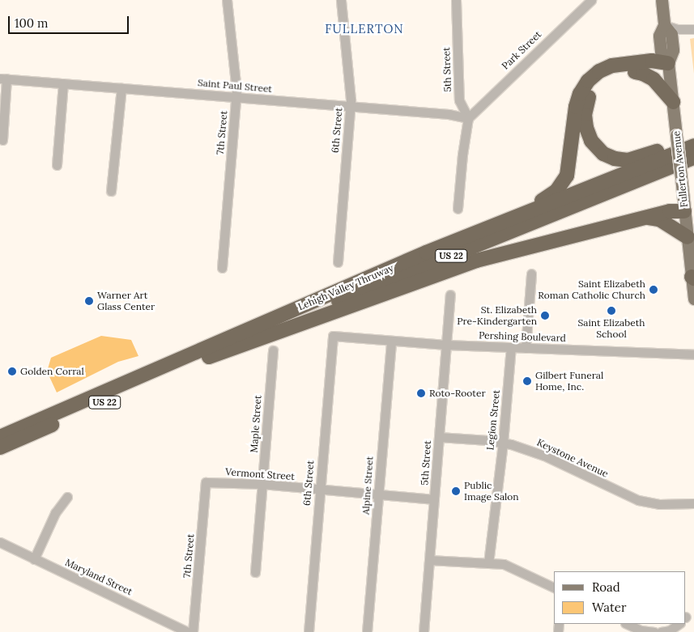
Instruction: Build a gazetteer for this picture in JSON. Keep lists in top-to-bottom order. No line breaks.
{"streets":{"highway":["US 22","Lehigh Valley Thruway"],"main road":["Fullerton Avenue"],"street":["Park Street","5th Street","Saint Paul Street","6th Street","7th Street","Pershing Boulevard","Legion Street","Maple Street","Keystone Avenue","Vermont Street","Alpine Street","Maryland Street"]},"crossings":[["Park Street","5th Street"],["Park Street","Saint Paul Street"],["5th Street","Saint Paul Street"],["5th Street","Pershing Boulevard"],["5th Street","Keystone Avenue"],["5th Street","Vermont Street"],["Saint Paul Street","6th Street"],["Saint Paul Street","7th Street"],["6th Street","Pershing Boulevard"],["6th Street","Vermont Street"],["7th Street","Vermont Street"],["Pershing Boulevard","Legion Street"],["Pershing Boulevard","Alpine Street"],["Legion Street","Keystone Avenue"],["Maple Street","Vermont Street"],["Vermont Street","Alpine Street"]],"districts":["FULLERTON"],"places":["Saint Elizabeth Roman Catholic Church","Warner Art Glass Center","Saint Elizabeth School","St. Elizabeth Pre-Kindergarten","Golden Corral","Gilbert Funeral Home, Inc.","Roto-Rooter","Public Image Salon"],"legend":["Road","Water"],"scale_bar":"100 m"}
